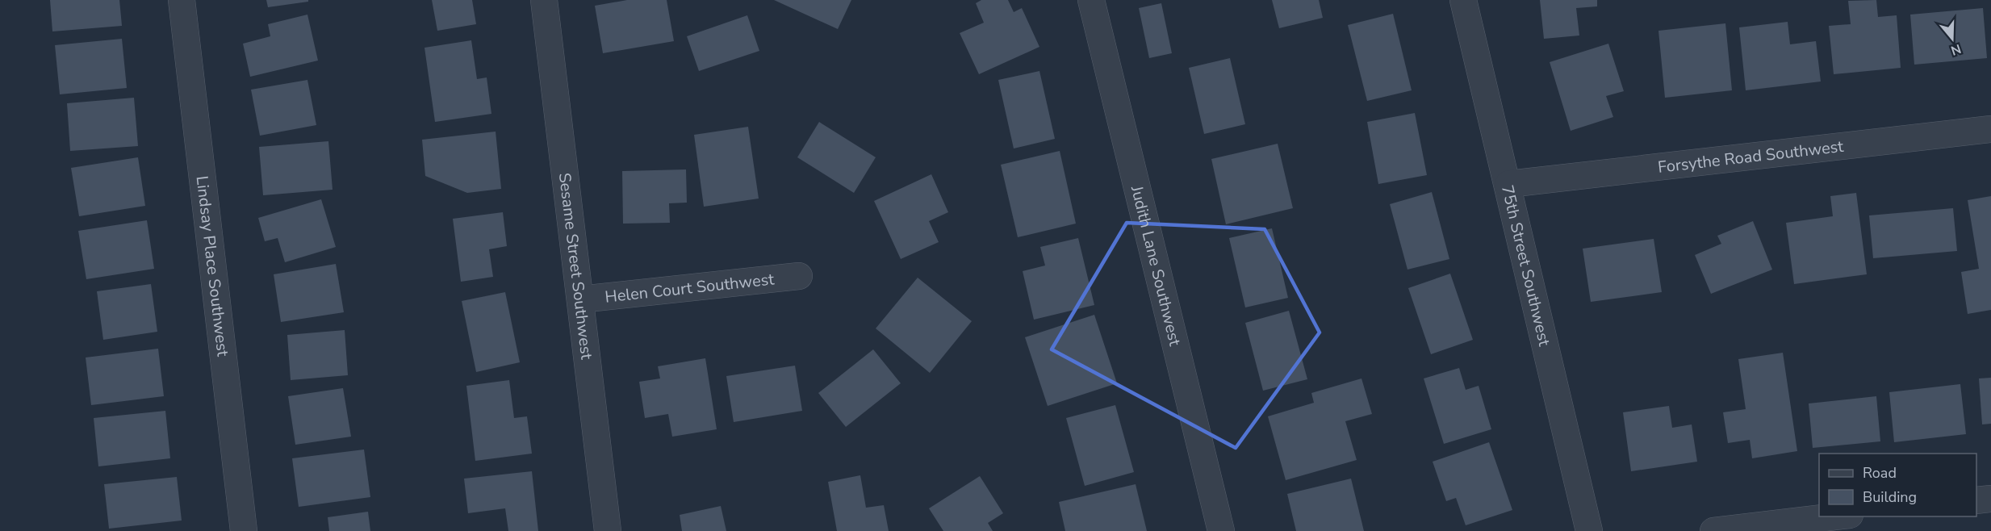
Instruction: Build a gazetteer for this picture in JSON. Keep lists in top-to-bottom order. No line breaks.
{"streets":{"street":["Forsythe Road Southwest","Lindsay Place Southwest","Sesame Street Southwest","Judith Lane Southwest","75th Street Southwest","Helen Court Southwest"]},"crossings":[["Forsythe Road Southwest","75th Street Southwest"],["Sesame Street Southwest","Helen Court Southwest"]],"legend":["Road","Building"],"north":"bottom"}
